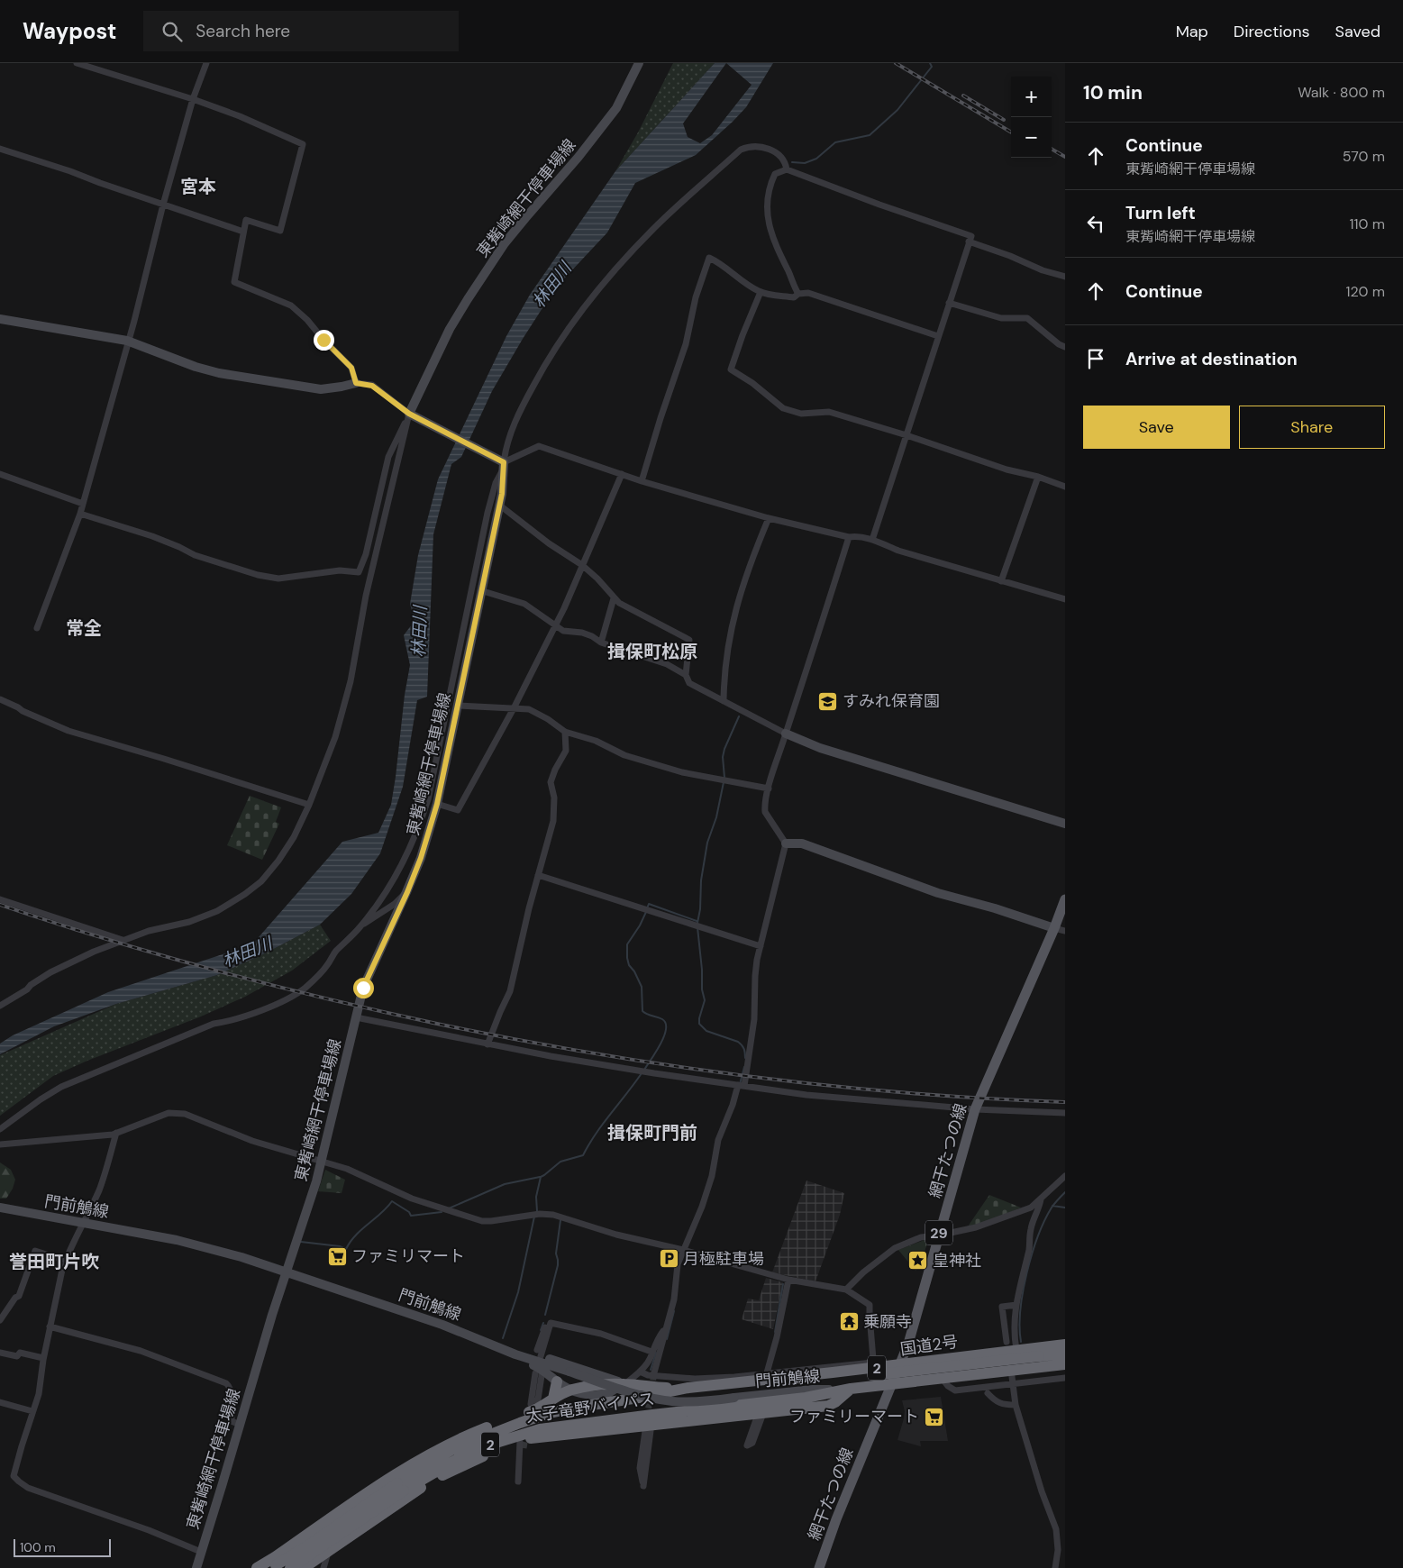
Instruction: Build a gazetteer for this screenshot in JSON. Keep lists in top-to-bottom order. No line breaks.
{"streets":{"highway":["国道2号","2","太子竜野バイパス"],"main road":["東觜崎網干停車場線","網干たつの線","門前鵤線","29"]},"crossings":[["東觜崎網干停車場線","門前鵤線"],["網干たつの線","国道2号"],["門前鵤線","国道2号"],["門前鵤線","太子竜野バイパス"],["国道2号","太子竜野バイパス"],["2","太子竜野バイパス"]],"districts":["宮本","常全","揖保町松原","揖保町門前","誉田町片吹"],"water":["林田川"],"places":{"school or university":["すみれ保育園"],"supermarket":["ファミリマート","ファミリーマート"],"parking":["月極駐車場"],"place":["皇神社"],"temple":["乗願寺"]},"scale_bar":"100 m","page":{"header":"Waypost","search":"Search here","nav":["Map","Directions","Saved"],"heading":["10 min","Walk · 800 m"],"map_buttons":["+","−"],"list":[["Continue","東觜崎網干停車場線","570 m"],["Turn left","東觜崎網干停車場線","110 m"],["Continue","120 m"],"Arrive at destination"],"buttons":["Save","Share"],"scale":"100 m"}}
